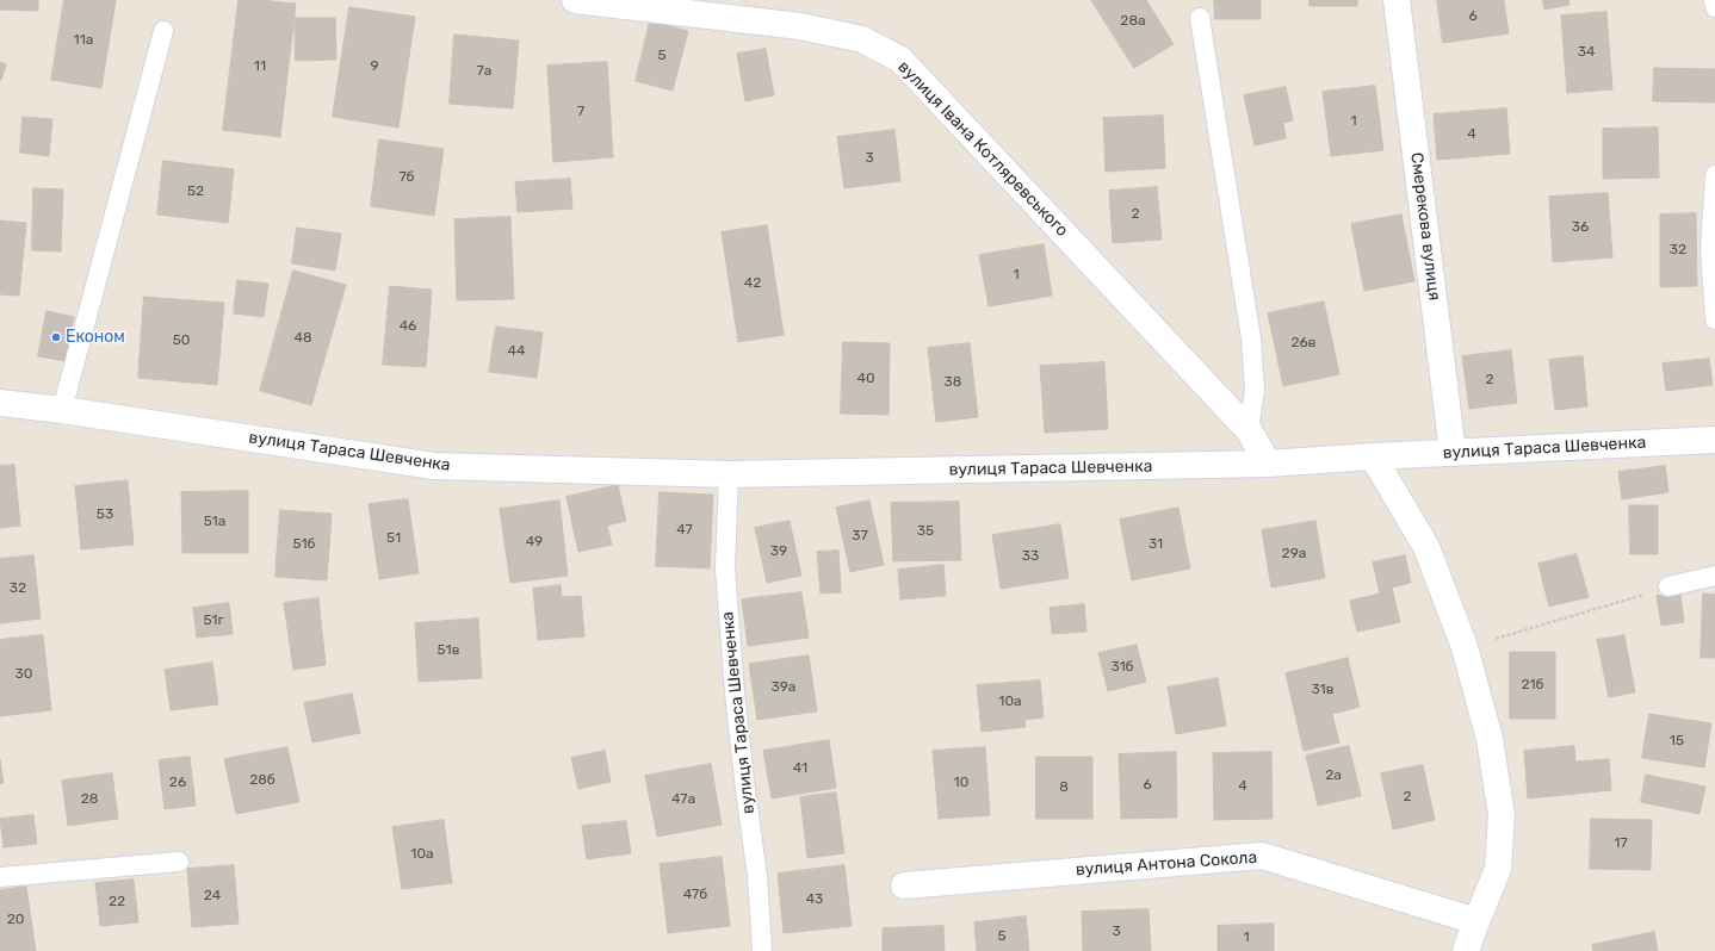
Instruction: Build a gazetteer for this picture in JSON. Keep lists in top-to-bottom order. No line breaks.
{"streets":{"street":["вулиця Івана Котляревського","Смерекова вулиця","вулиця Тараса Шевченка","вулиця Антона Сокола"]},"crossings":[["вулиця Івана Котляревського","вулиця Тараса Шевченка"],["Смерекова вулиця","вулиця Тараса Шевченка"]],"places":["Економ"],"house_numbers":["6","28а","11а","34","5","11","9","7а","7","1","4","3","7б","52","2","36","32","1","42","46","48","50","26в","44","40","2","38","53","51а","47","35","37","51","49","51б","31","39","29а","33","32","51г","51в","31б","30","21б","39а","31в","10а","15","41","2а","28б","26","10","6","4","8","2","28","47а","17","10а","47б","24","43","22","20","3","5","1"]}
